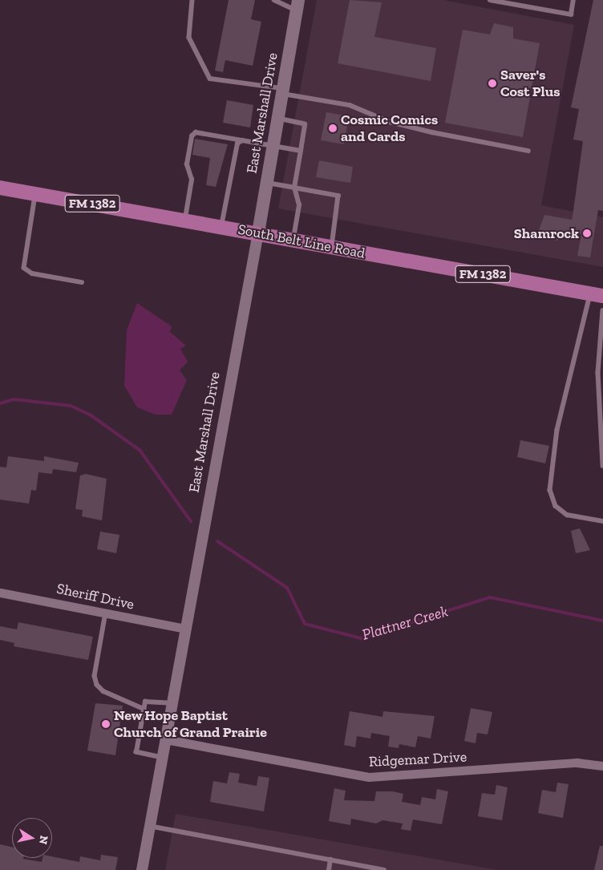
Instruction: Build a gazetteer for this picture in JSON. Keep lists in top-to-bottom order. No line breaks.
{"streets":{"main road":["East Marshall Drive","FM 1382","South Belt Line Road"],"street":["Sheriff Drive","Ridgemar Drive"]},"crossings":[["East Marshall Drive","South Belt Line Road"],["East Marshall Drive","Sheriff Drive"],["East Marshall Drive","Ridgemar Drive"]],"water":["Plattner Creek"],"places":["Saver's Cost Plus","Cosmic Comics and Cards","Shamrock","New Hope Baptist Church of Grand Prairie"],"north":"right"}
